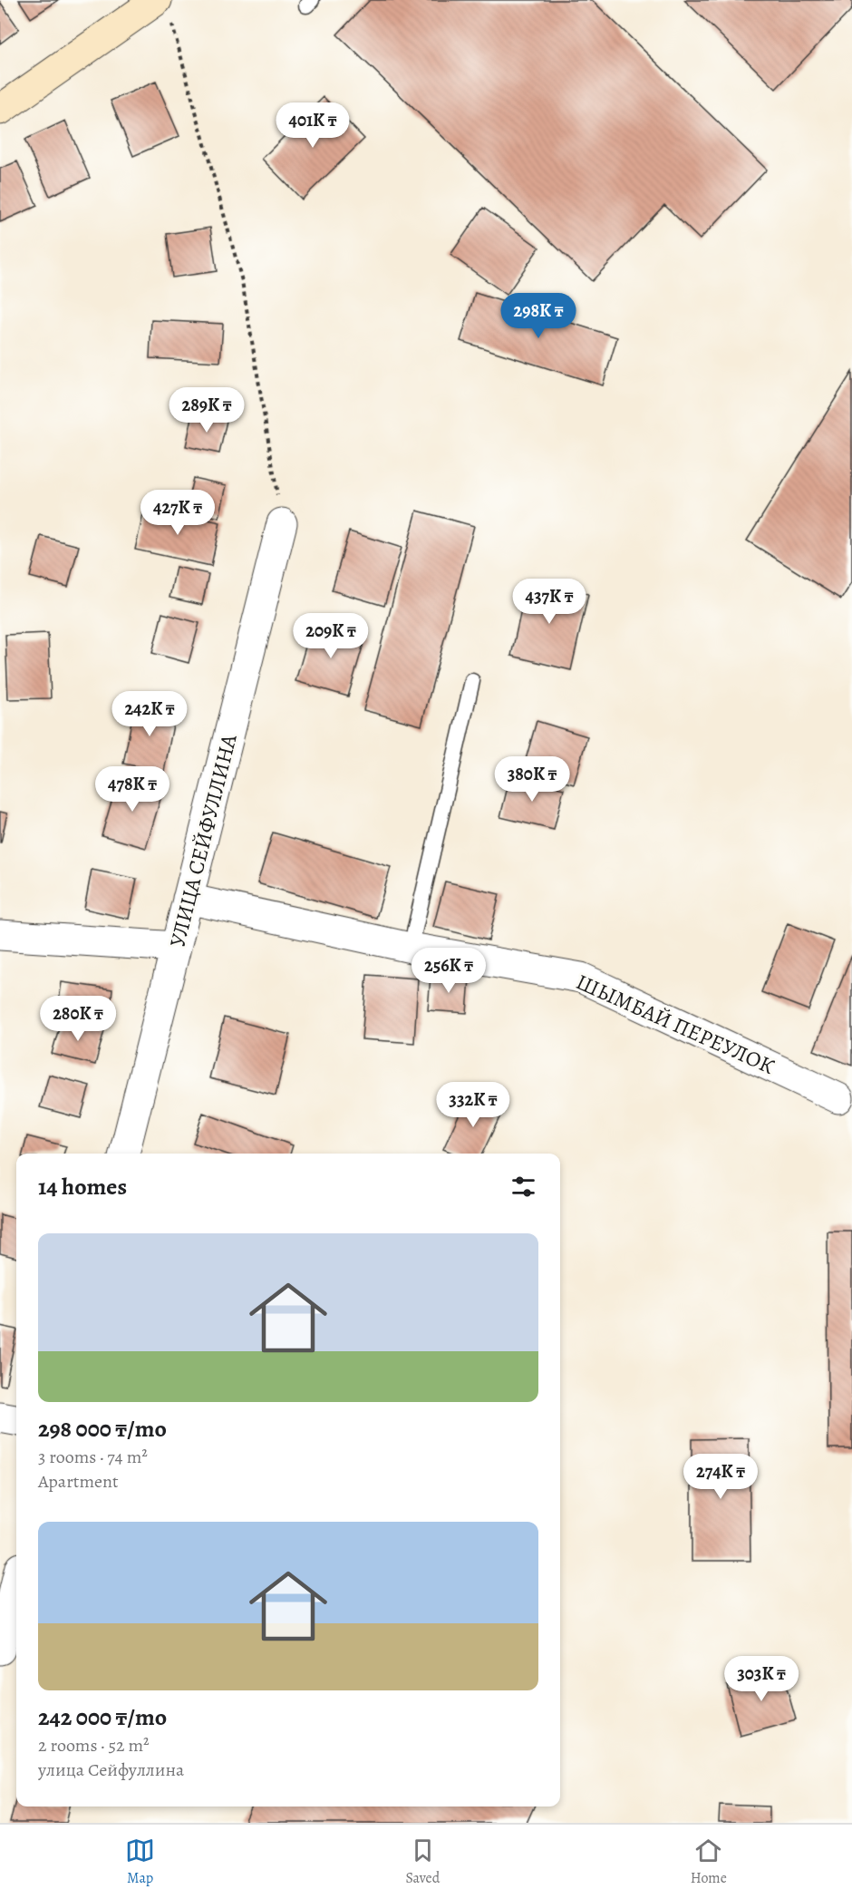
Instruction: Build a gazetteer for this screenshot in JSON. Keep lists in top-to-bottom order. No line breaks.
{"streets":{"street":["УЛИЦА СЕЙФУЛЛИНА","ШЫМБАЙ ПЕРЕУЛОК"]},"crossings":[["УЛИЦА СЕЙФУЛЛИНА","ШЫМБАЙ ПЕРЕУЛОК"]],"page":{"price":["401K ₸","298K ₸","289K ₸","427K ₸","437K ₸","209K ₸","242K ₸","380K ₸","478K ₸","256K ₸","280K ₸","332K ₸","274K ₸","303K ₸"],"heading":"14 homes","list":[{"name":"298 000 ₸/mo","note":"3 rooms · 74 m² · Apartment"},{"name":"242 000 ₸/mo","note":"2 rooms · 52 m² · улица Сейфуллина"}],"tabs":["Map","Saved","Home"]}}
